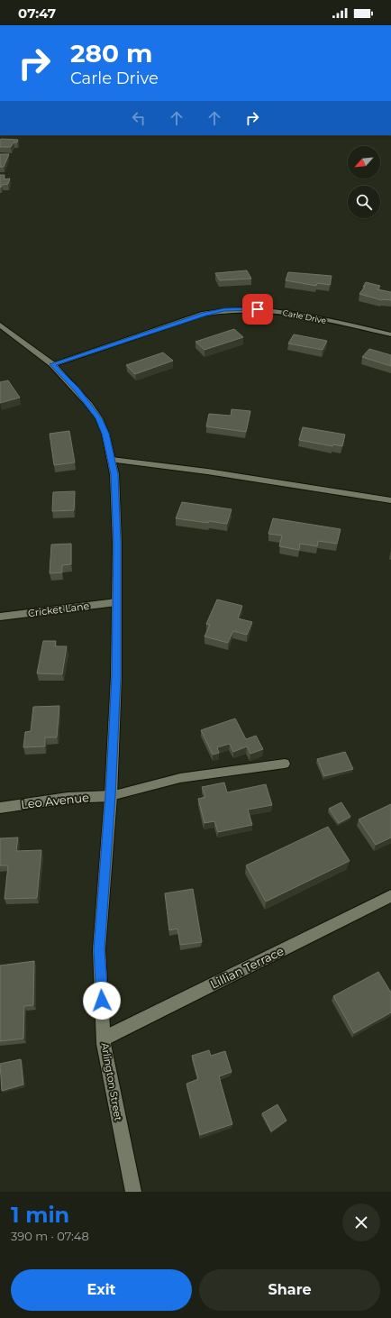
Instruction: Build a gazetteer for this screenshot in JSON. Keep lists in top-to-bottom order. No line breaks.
{"streets":{"street":["Carle Drive","Cricket Lane","Leo Avenue","Lillian Terrace","Arlington Street"]},"crossings":[["Carle Drive","Arlington Street"],["Cricket Lane","Arlington Street"],["Leo Avenue","Arlington Street"],["Lillian Terrace","Arlington Street"]],"north":"bottom left","page":{"status":"07:47","turn":["280 m","Carle Drive"],"heading":["1 min","390 m · 07:48"],"buttons":["Exit","Share"]}}
